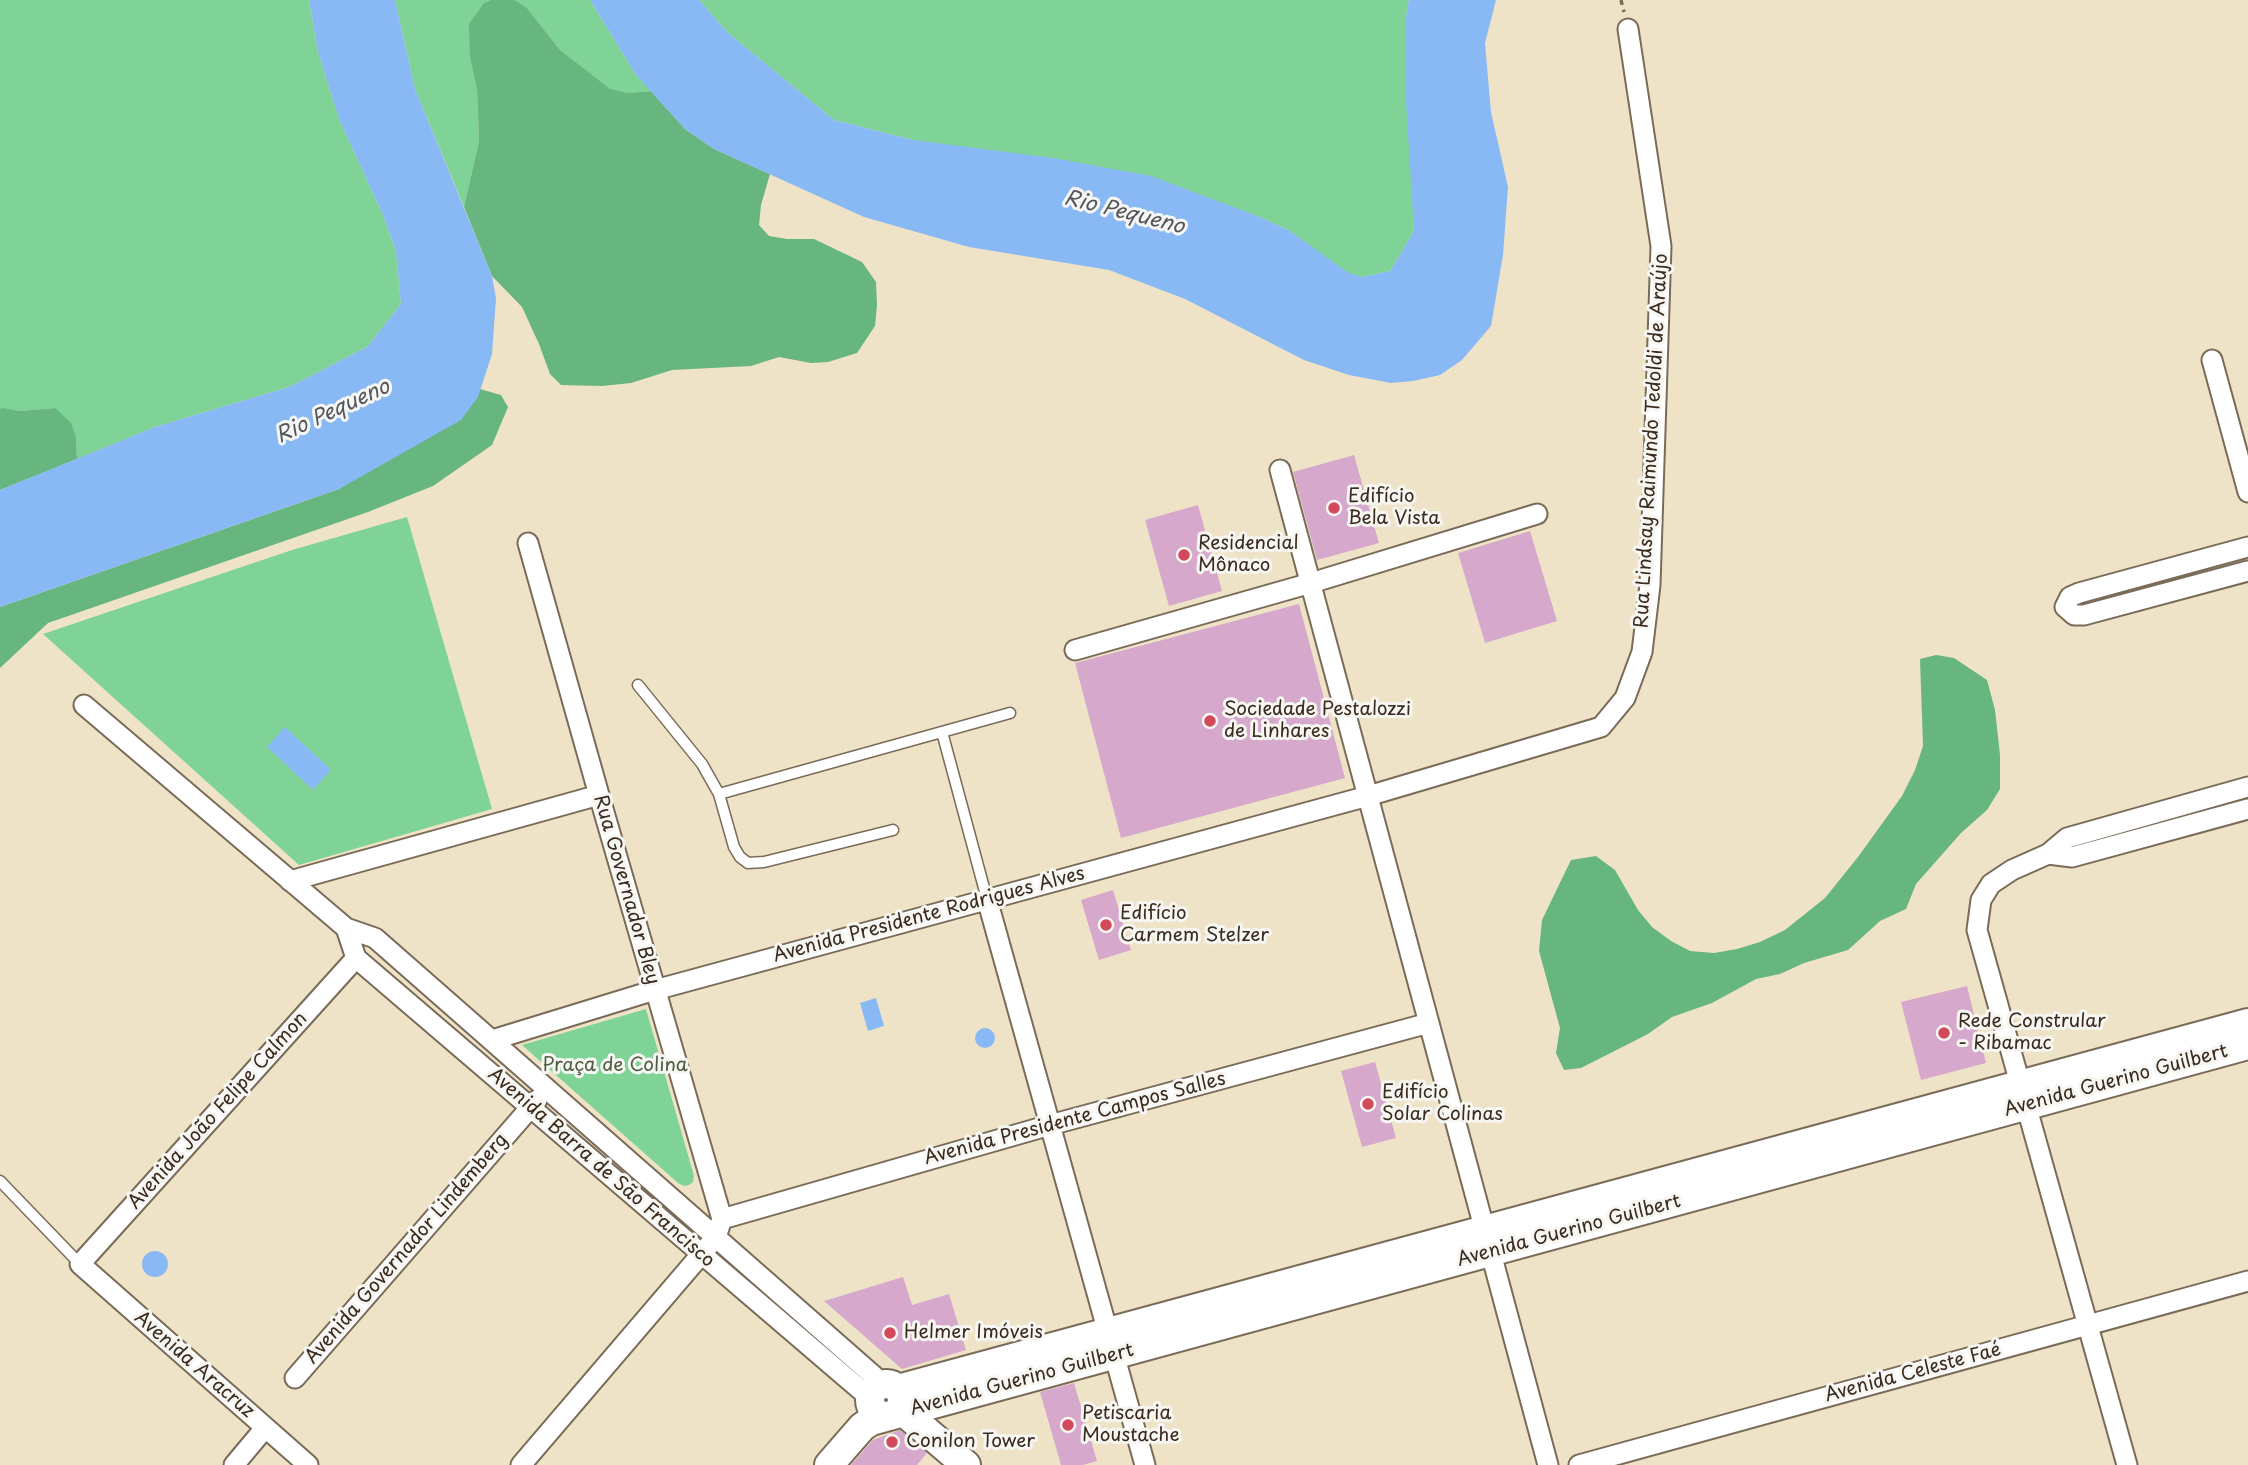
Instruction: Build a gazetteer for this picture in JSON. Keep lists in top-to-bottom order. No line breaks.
{"streets":{"main road":["Avenida Guerino Guilbert","Avenida Barra de São Francisco"],"street":["Rua Lindsay Raimundo Tedoldi de Araújo","Rua Governador Bley","Avenida Presidente Rodrigues Alves","Avenida João Felipe Calmon","Avenida Presidente Campos Salles","Avenida Governador Lindemberg","Avenida Aracruz","Avenida Celeste Faé"]},"crossings":[["Rua Lindsay Raimundo Tedoldi de Araújo","Avenida Presidente Rodrigues Alves"],["Rua Governador Bley","Avenida Presidente Rodrigues Alves"],["Rua Governador Bley","Avenida Presidente Campos Salles"],["Rua Governador Bley","Avenida Barra de São Francisco"],["Avenida Presidente Rodrigues Alves","Avenida Barra de São Francisco"],["Avenida Guerino Guilbert","Avenida Barra de São Francisco"],["Avenida João Felipe Calmon","Avenida Barra de São Francisco"],["Avenida João Felipe Calmon","Avenida Aracruz"],["Avenida Presidente Campos Salles","Avenida Barra de São Francisco"],["Avenida Barra de São Francisco","Avenida Governador Lindemberg"]],"water":["Rio Pequeno"],"parks":["Praça de Colina"],"places":["Edifício Bela Vista","Residencial Mônaco","Sociedade Pestalozzi de Linhares","Edifício Carmem Stelzer","Rede Constrular - Ribamac","Edifício Solar Colinas","Helmer Imóveis","Petiscaria Moustache","Conilon Tower"]}
